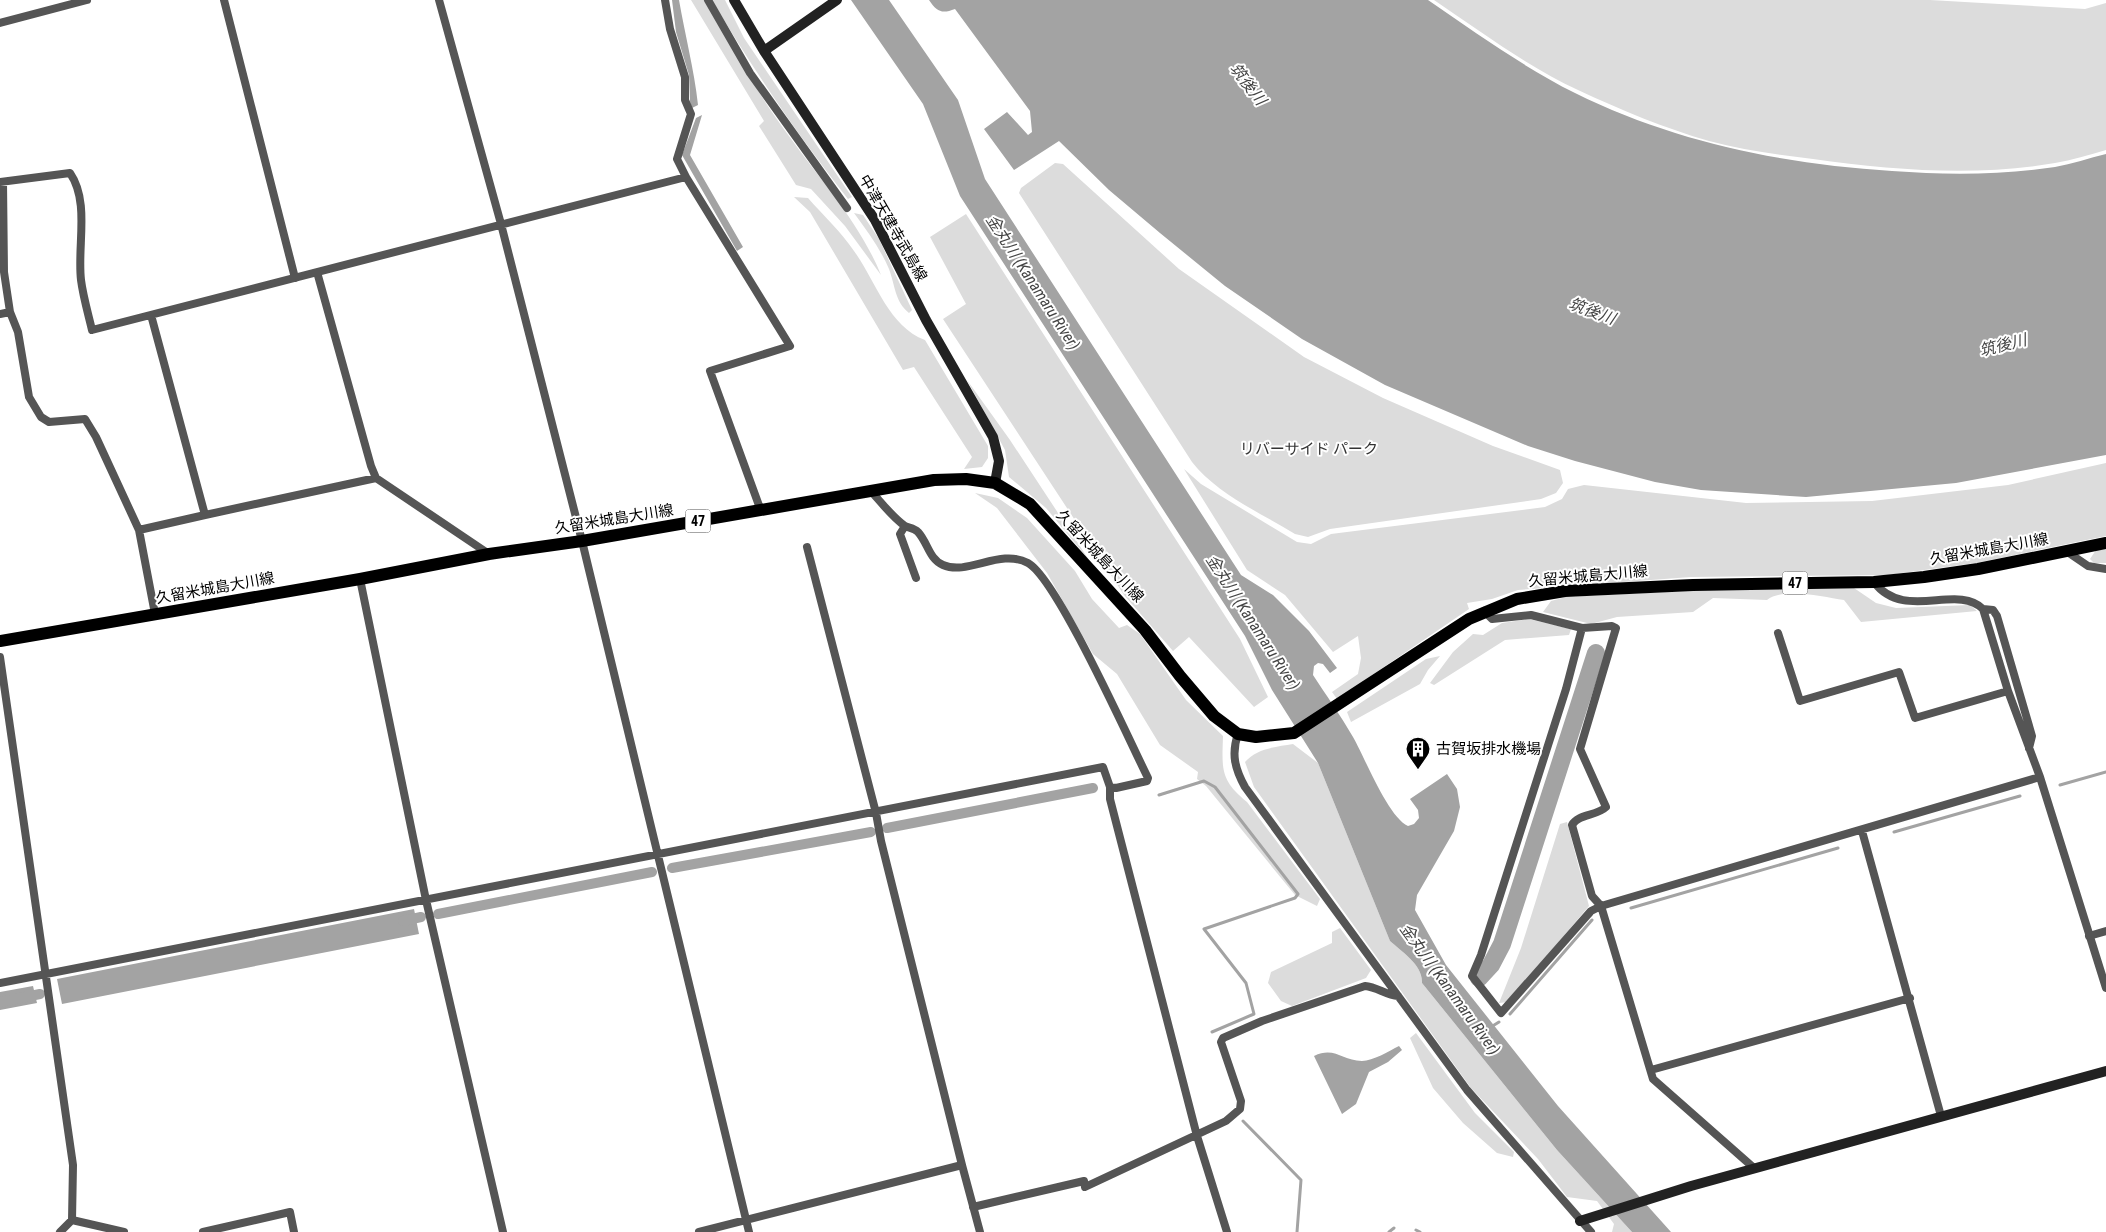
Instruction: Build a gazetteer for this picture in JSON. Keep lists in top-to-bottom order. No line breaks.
{"streets":{"main road":["久留米城島大川線","47"],"street":["中津天建寺武島線"]},"crossings":[["中津天建寺武島線","久留米城島大川線"]],"water":["筑後川","金丸川 (Kanamaru River)"],"parks":["リバーサイド パーク"],"places":{"building":["古賀坂排水機場"]}}
